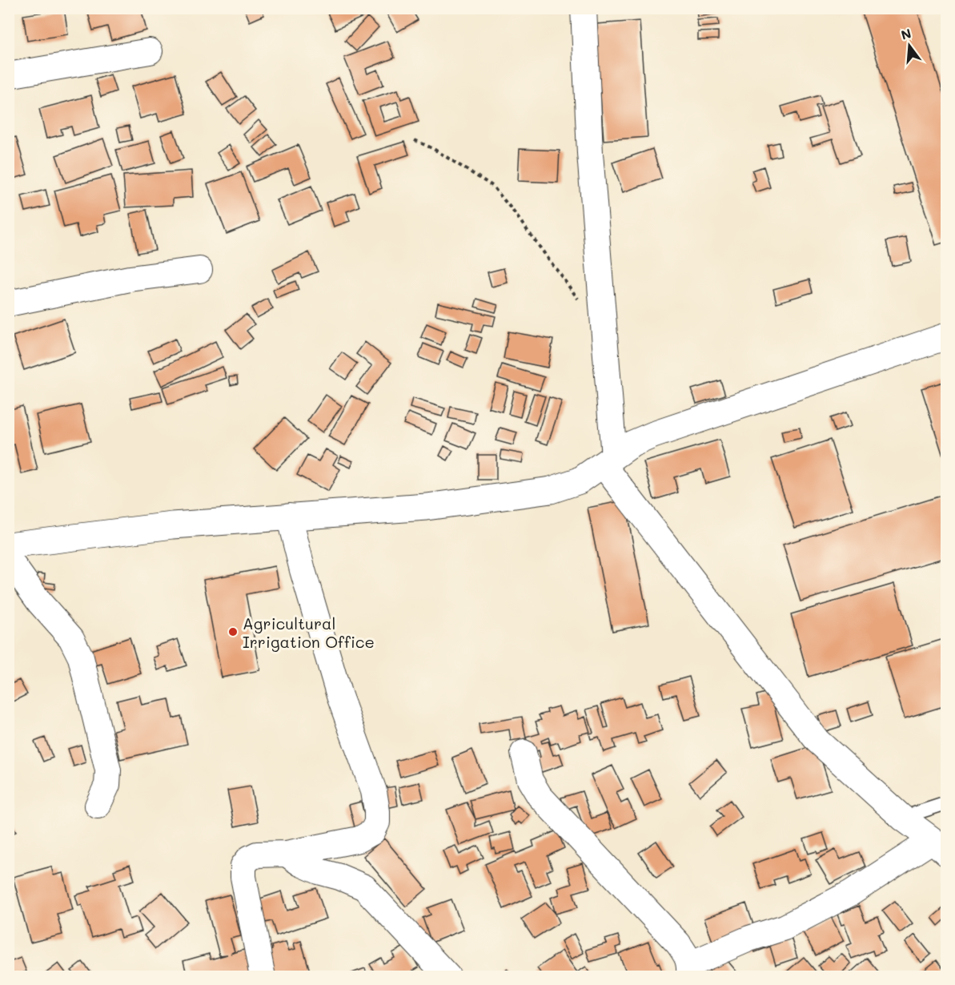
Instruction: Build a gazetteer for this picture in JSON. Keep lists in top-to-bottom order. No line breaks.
{"places":["Agricultural Irrigation Office"],"north":"top"}
